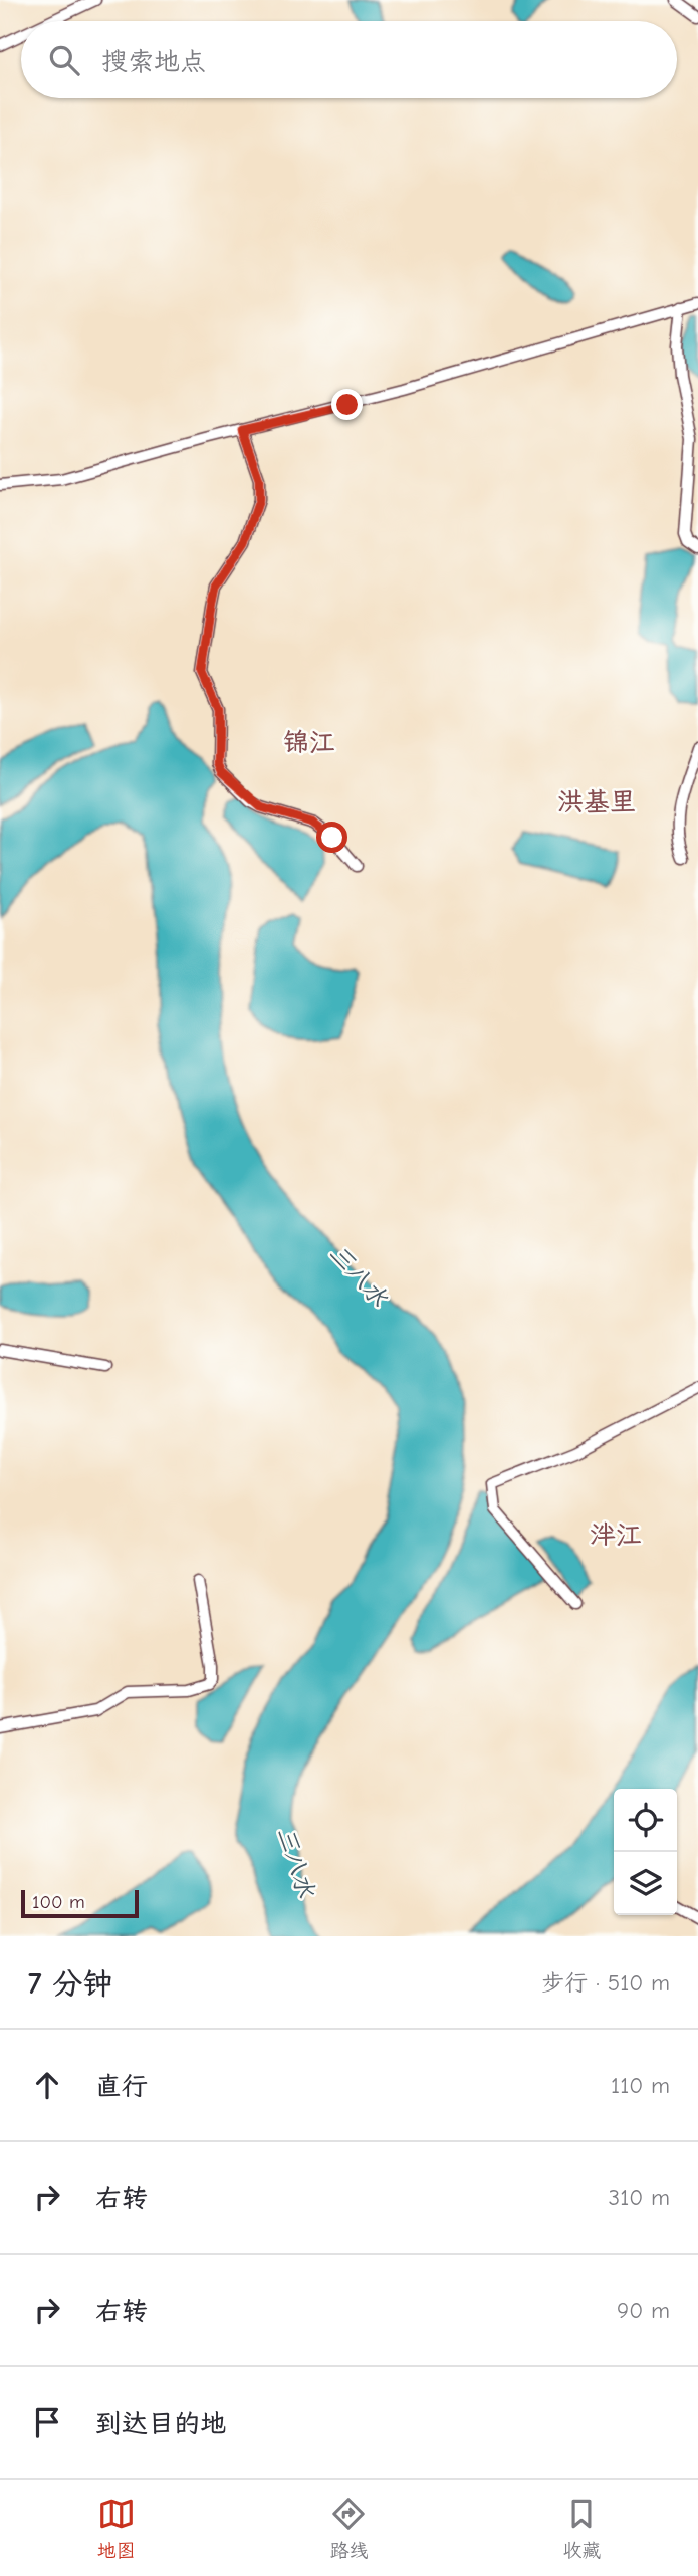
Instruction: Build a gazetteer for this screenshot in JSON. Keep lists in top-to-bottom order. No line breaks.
{"districts":["锦江","洪基里","泮江"],"water":["三八水"],"scale_bar":"100 m","page":{"search":"搜索地点","scale":"100 m","heading":["7 分钟","步行 · 510 m"],"list":[["直行","110 m"],["右转","310 m"],["右转","90 m"],"到达目的地"],"nav":["地图","路线","收藏"]}}
